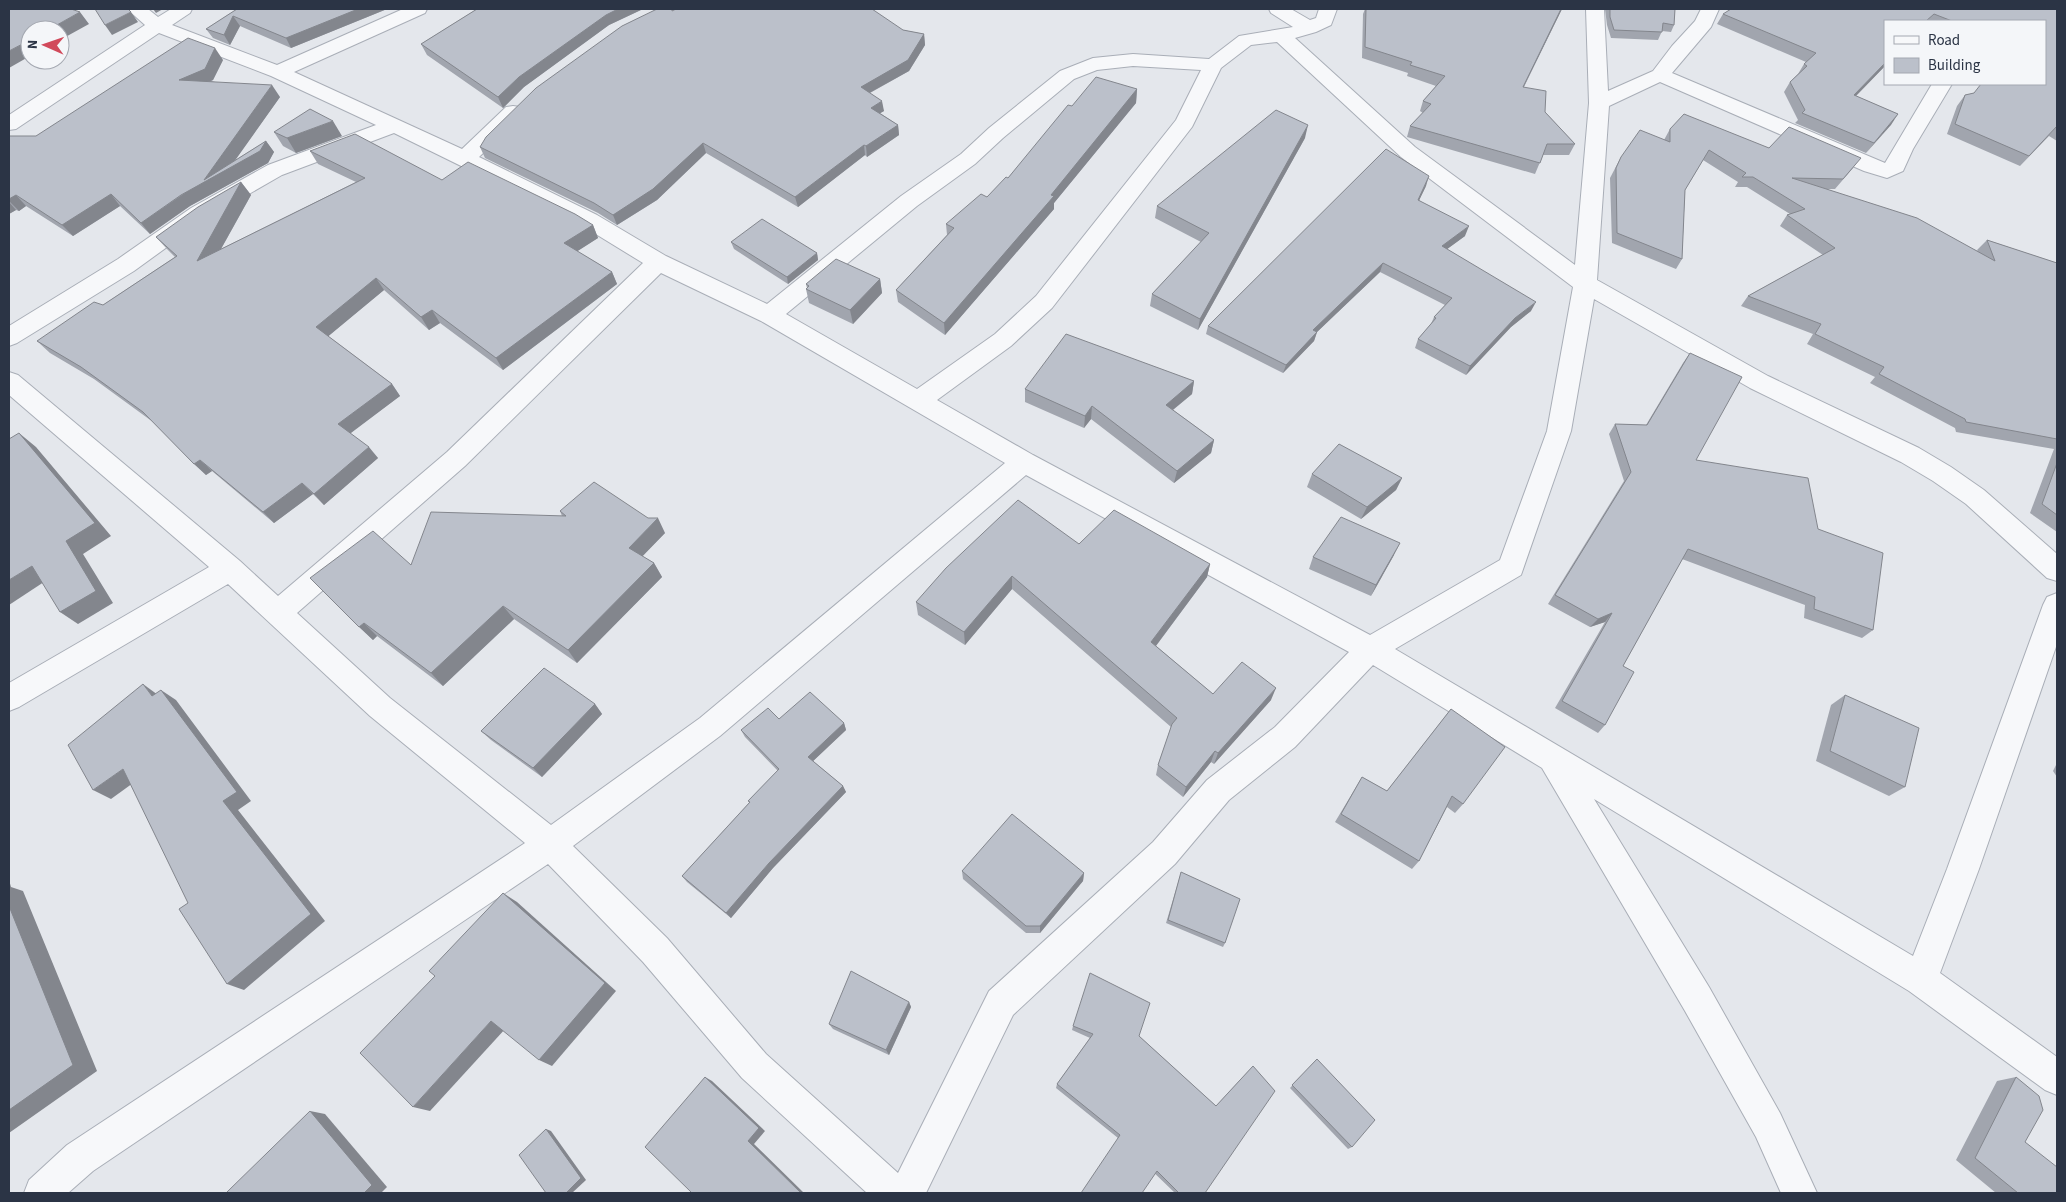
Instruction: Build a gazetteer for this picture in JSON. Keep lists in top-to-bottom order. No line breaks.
{"legend":["Road","Building"],"north":"left"}
